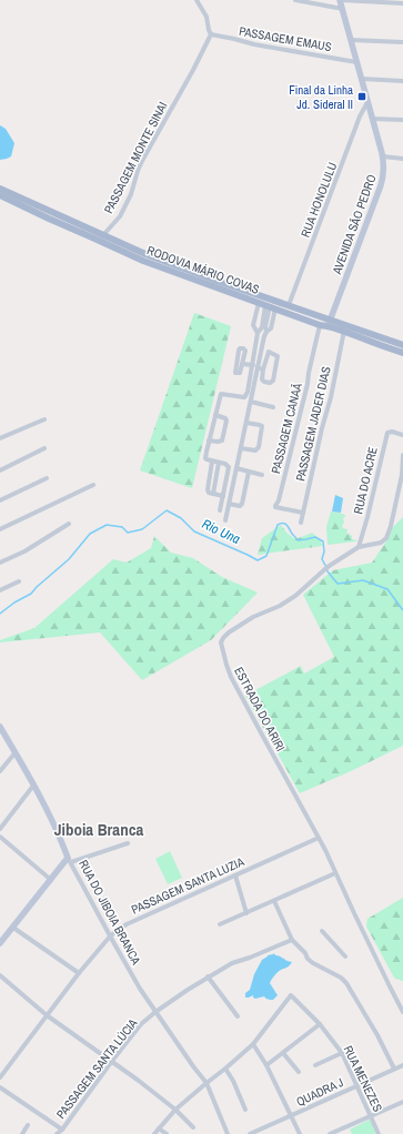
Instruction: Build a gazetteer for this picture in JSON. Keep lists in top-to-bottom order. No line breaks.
{"streets":{"main road":["AVENIDA SÃO PEDRO","RODOVIA MÁRIO COVAS","RUA DO JIBOIA BRANCA"],"street":["PASSAGEM EMAUS","PASSAGEM MONTE SINAI","RUA HONOLULU","PASSAGEM JADER DIAS","PASSAGEM CANAÃ","RUA DO ACRE","ESTRADA DO ARIRI","PASSAGEM SANTA LUZIA","PASSAGEM SANTA LÚCIA","RUA MENEZES","QUADRA J"]},"crossings":[["PASSAGEM EMAUS","PASSAGEM MONTE SINAI"],["PASSAGEM EMAUS","AVENIDA SÃO PEDRO"],["PASSAGEM MONTE SINAI","RODOVIA MÁRIO COVAS"],["RUA HONOLULU","AVENIDA SÃO PEDRO"],["RUA HONOLULU","RODOVIA MÁRIO COVAS"],["AVENIDA SÃO PEDRO","RODOVIA MÁRIO COVAS"],["RODOVIA MÁRIO COVAS","PASSAGEM JADER DIAS"],["RODOVIA MÁRIO COVAS","PASSAGEM CANAÃ"],["PASSAGEM JADER DIAS","PASSAGEM CANAÃ"],["RUA DO ACRE","ESTRADA DO ARIRI"],["ESTRADA DO ARIRI","PASSAGEM SANTA LUZIA"],["PASSAGEM SANTA LUZIA","RUA DO JIBOIA BRANCA"],["RUA DO JIBOIA BRANCA","PASSAGEM SANTA LÚCIA"],["RUA MENEZES","QUADRA J"]],"districts":["Jiboia Branca"],"water":["Rio Una"],"places":{"transit":["Final da Linha Jd. Sideral II"]}}
